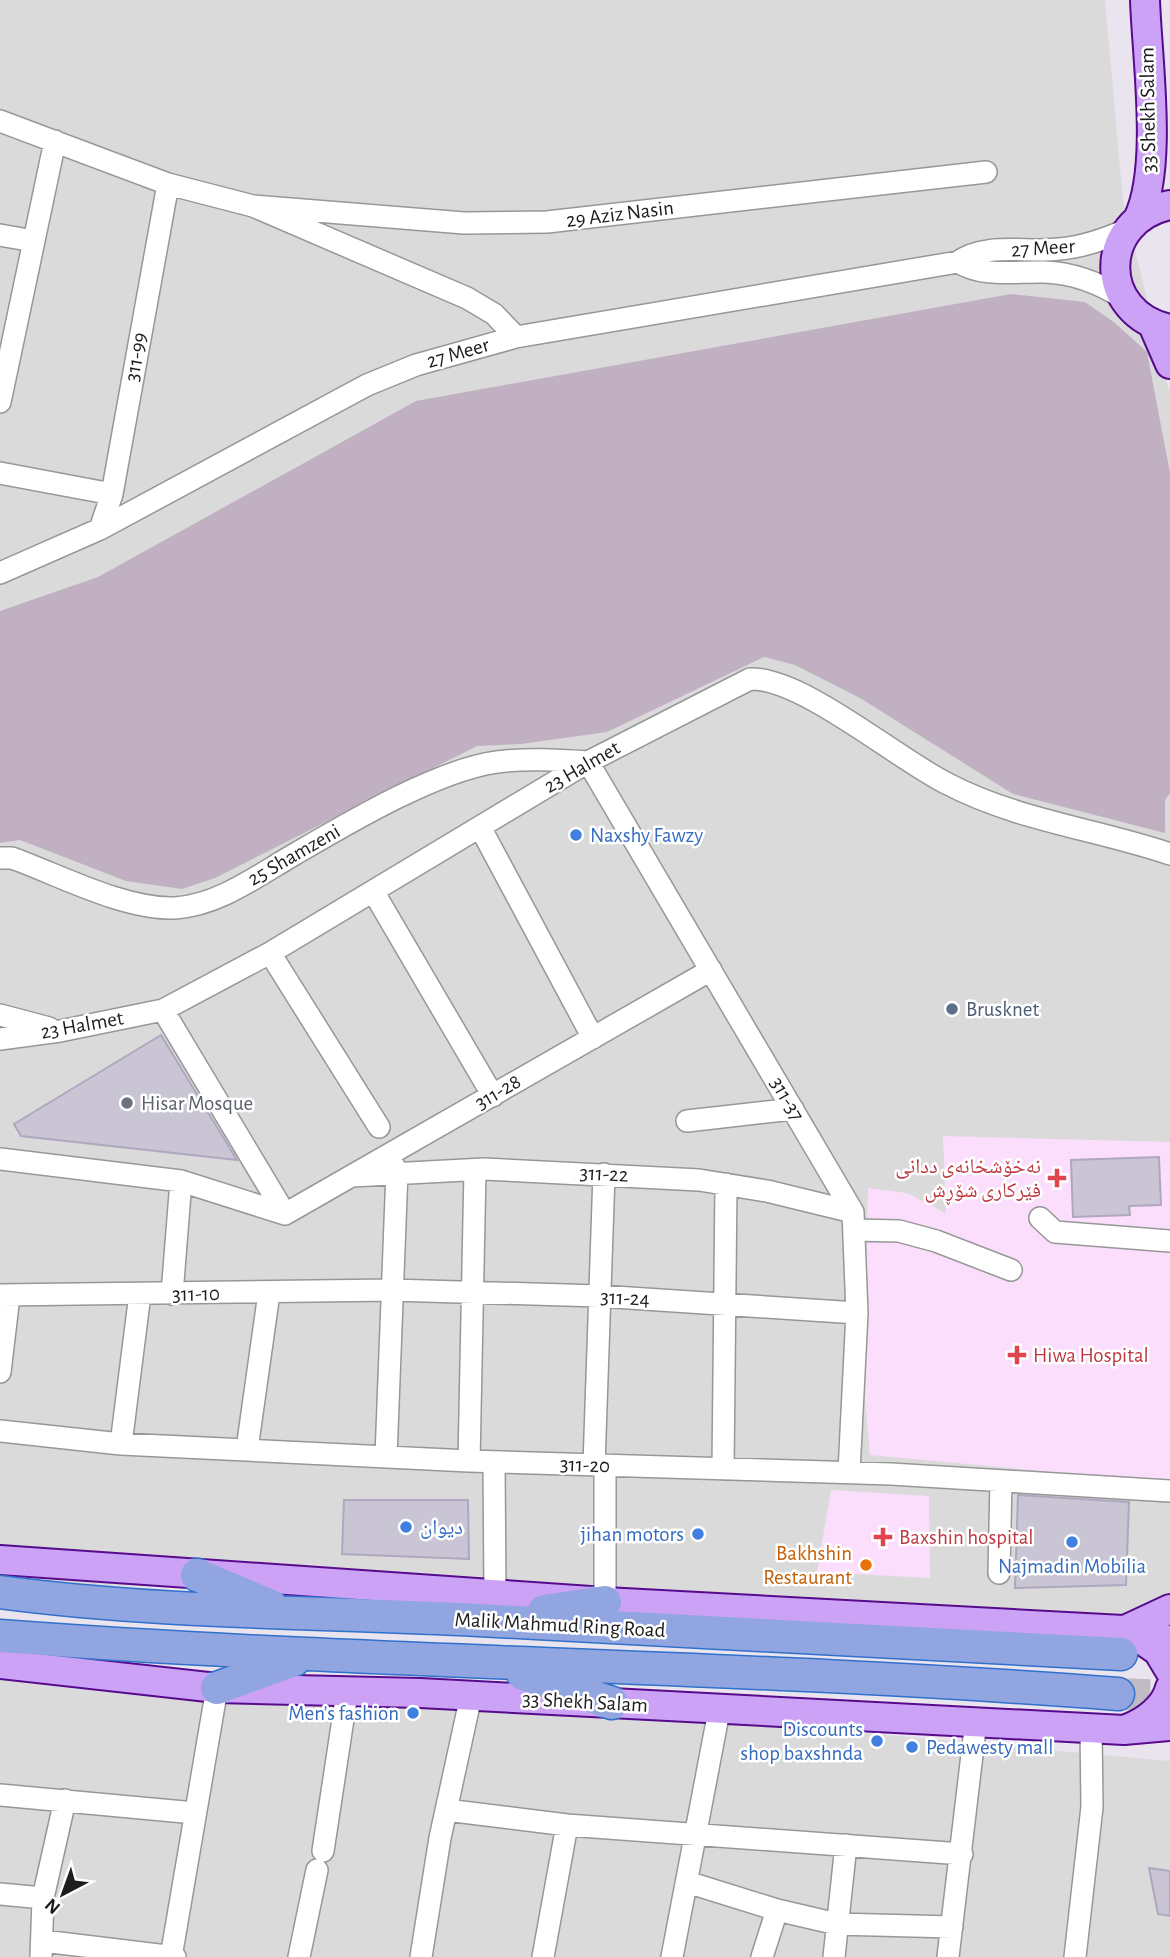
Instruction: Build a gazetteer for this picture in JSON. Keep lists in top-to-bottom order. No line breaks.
{"streets":{"highway":["Malik Mahmud Ring Road"],"main road":["33 Shekh Salam"],"street":["29 Aziz Nasin","27 Meer","311-99","23 Halmet","25 Shamzeni","311-28","311-37","311-22","311-10","311-24","311-20"]},"crossings":[["33 Shekh Salam","27 Meer"],["29 Aziz Nasin","27 Meer"],["29 Aziz Nasin","311-99"],["27 Meer","311-99"],["23 Halmet","25 Shamzeni"],["23 Halmet","311-37"],["25 Shamzeni","311-37"],["311-28","311-37"],["311-28","311-22"],["311-37","311-22"],["311-37","311-24"],["311-37","311-20"],["311-10","311-24"]],"places":{"other":["Naxshy Fawzy","Brusknet","Hisar Mosque","دیوان","jihan motors","Najmadin Mobilia","Bakhshin Restaurant","Men’s fashion","Discounts shop baxshnda","Pedawesty mall"],"health":["نەخۆشخانەی ددانی فێرکاری شۆڕش","Hiwa Hospital","Baxshin hospital"]},"north":"bottom left"}
